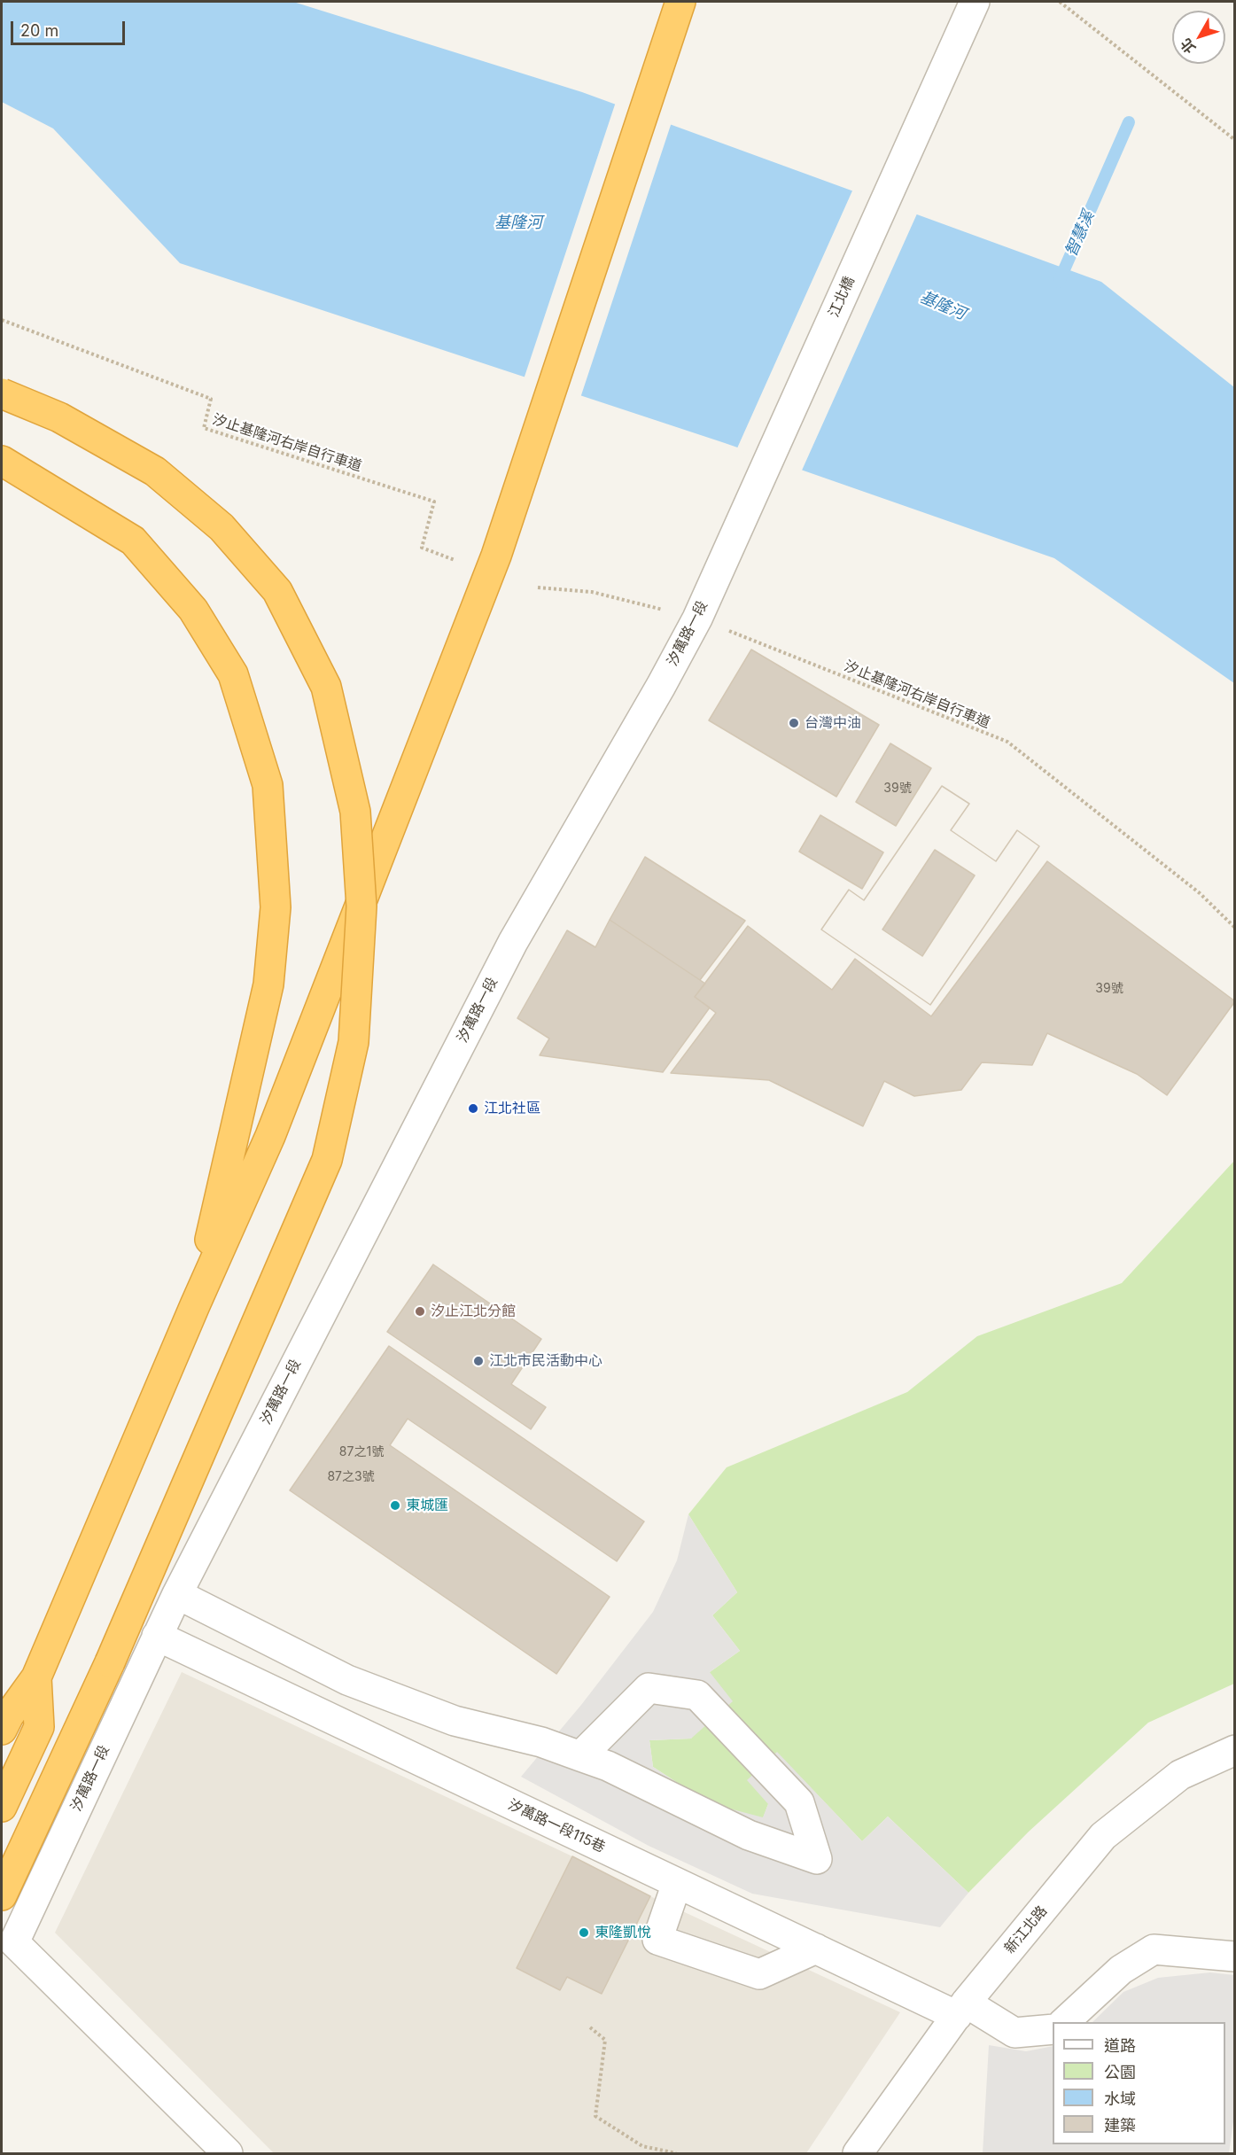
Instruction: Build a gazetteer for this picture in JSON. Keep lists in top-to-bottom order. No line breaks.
{"streets":{"street":["江北橋","汐萬路一段","汐萬路一段115巷","新江北路"],"path":["汐止基隆河右岸自行車道"]},"crossings":[["江北橋","汐萬路一段"],["汐止基隆河右岸自行車道","汐萬路一段"],["汐萬路一段","汐萬路一段115巷"],["汐萬路一段115巷","新江北路"]],"water":["基隆河","智慧溪"],"places":["台灣中油","江北社區","汐止江北分館","江北市民活動中心","東城匯","東隆凱悅"],"house_numbers":["39號","39號","87之1號","87之3號"],"legend":["道路","公園","水域","建築"],"scale_bar":"20 m","north":"bottom left"}
